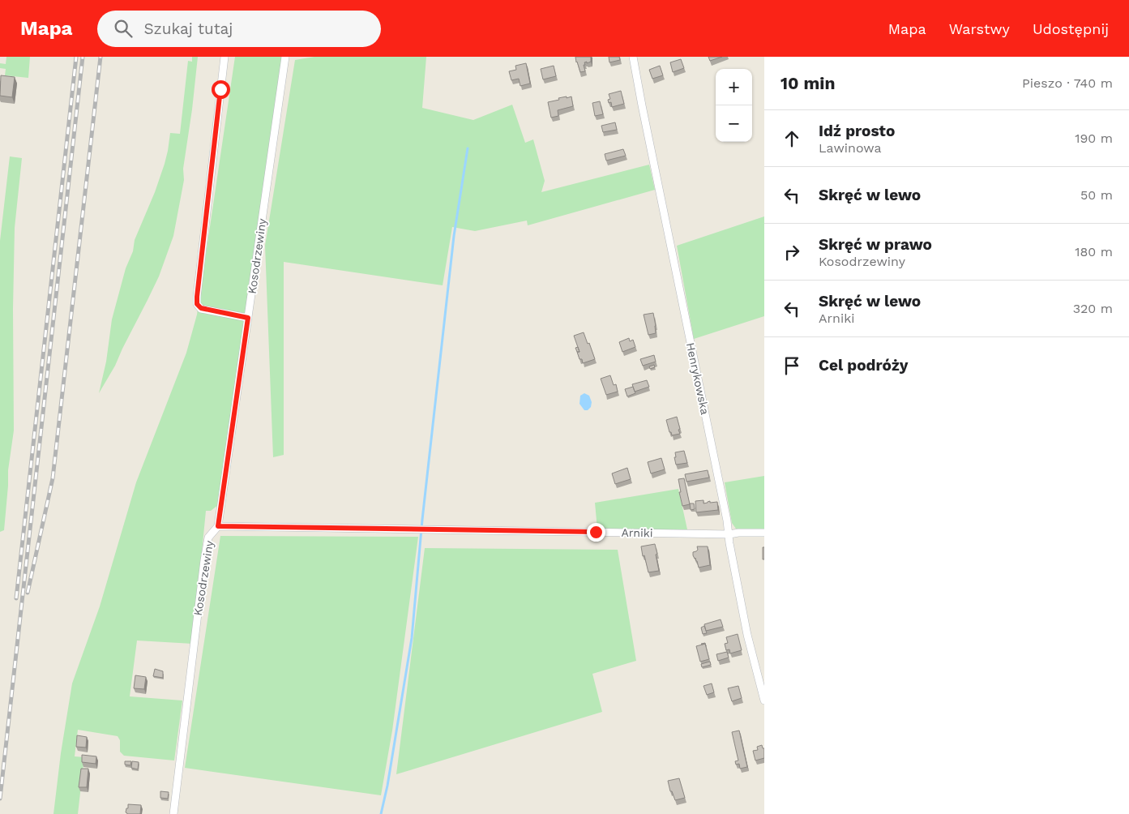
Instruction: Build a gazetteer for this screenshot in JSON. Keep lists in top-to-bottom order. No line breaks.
{"streets":{"street":["Kosodrzewiny","Henrykowska","Arniki"]},"crossings":[["Kosodrzewiny","Arniki"],["Henrykowska","Arniki"]],"page":{"header":"Mapa","search":"Szukaj tutaj","nav":["Mapa","Warstwy","Udostępnij"],"heading":["10 min","Pieszo · 740 m"],"map_buttons":["+","−"],"list":[["Idź prosto","Lawinowa","190 m"],["Skręć w lewo","50 m"],["Skręć w prawo","Kosodrzewiny","180 m"],["Skręć w lewo","Arniki","320 m"],"Cel podróży"]}}
